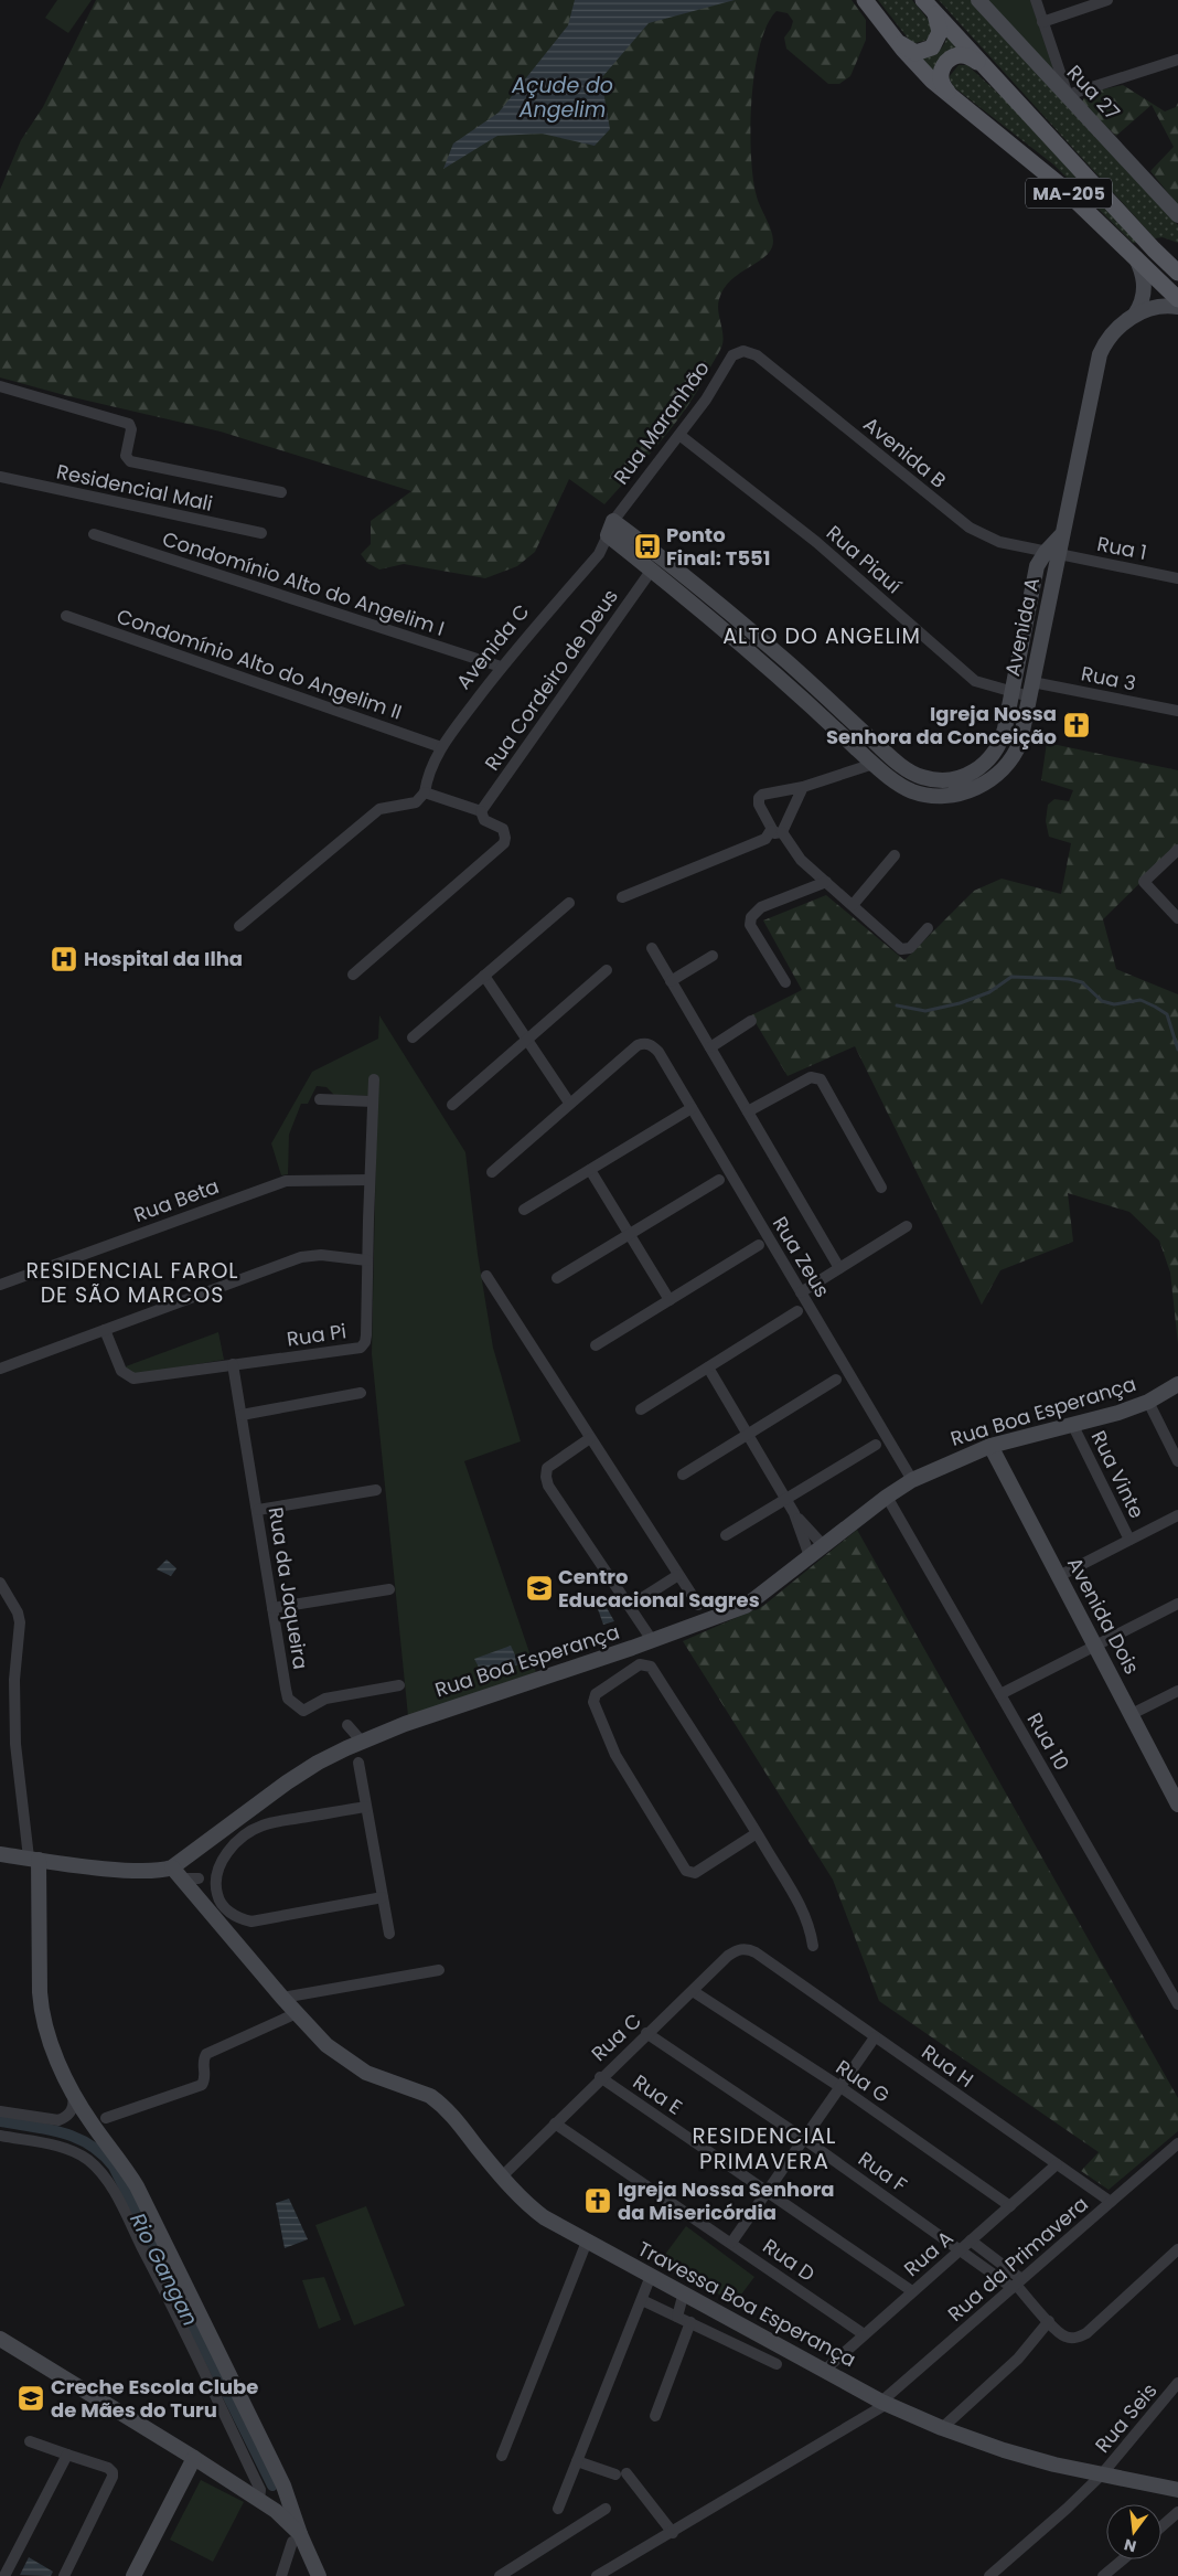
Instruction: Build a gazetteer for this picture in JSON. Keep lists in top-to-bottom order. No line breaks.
{"streets":{"main road":["MA-205"],"street":["Rua 27","Rua Maranhão","Avenida B","Residencial Mali","Rua 1","Rua Piauí","Condomínio Alto do Angelim I","Avenida A","Avenida C","Condomínio Alto do Angelim II","Rua 3","Rua Cordeiro de Deus","Rua Beta","Rua Zeus","Rua Pi","Rua Boa Esperança","Rua Vinte","Rua da Jaqueira","Avenida Dois","Rua 10","Rua C","Rua H","Rua G","Rua E","Rua F","Rua A","Rua da Primavera","Rua D","Travessa Boa Esperança","Rua Seis"]},"crossings":[["MA-205","Avenida A"],["Rua Maranhão","Avenida B"],["Rua Maranhão","Rua Piauí"],["Rua Maranhão","Avenida C"],["Avenida B","Rua 1"],["Avenida B","Avenida A"],["Rua 1","Avenida A"],["Rua Piauí","Avenida A"],["Rua Piauí","Rua 3"],["Condomínio Alto do Angelim I","Avenida C"],["Avenida A","Rua 3"],["Avenida C","Condomínio Alto do Angelim II"],["Rua Beta","Rua Pi"],["Rua Zeus","Rua Boa Esperança"],["Rua Pi","Rua da Jaqueira"],["Rua Boa Esperança","Rua Vinte"],["Rua Boa Esperança","Avenida Dois"],["Rua Boa Esperança","Rua 10"],["Rua Boa Esperança","Travessa Boa Esperança"],["Rua C","Rua H"],["Rua C","Rua G"],["Rua C","Rua E"],["Rua C","Rua F"],["Rua C","Rua D"],["Rua C","Travessa Boa Esperança"],["Rua H","Rua A"],["Rua H","Rua da Primavera"],["Rua G","Rua A"],["Rua E","Rua A"],["Rua F","Rua A"],["Rua F","Rua da Primavera"],["Rua A","Rua D"],["Rua A","Travessa Boa Esperança"],["Rua da Primavera","Travessa Boa Esperança"],["Travessa Boa Esperança","Rua Seis"]],"districts":["ALTO DO ANGELIM","RESIDENCIAL FAROL DE SÃO MARCOS","RESIDENCIAL PRIMAVERA"],"water":["Açude do Angelim","Rio Gangan"],"places":{"bus stop":["Ponto Final: T551"],"church":["Igreja Nossa Senhora da Conceição","Igreja Nossa Senhora da Misericórdia"],"hospital":["Hospital da Ilha"],"school or university":["Centro Educacional Sagres","Creche Escola Clube de Mães do Turu"]},"north":"bottom"}
